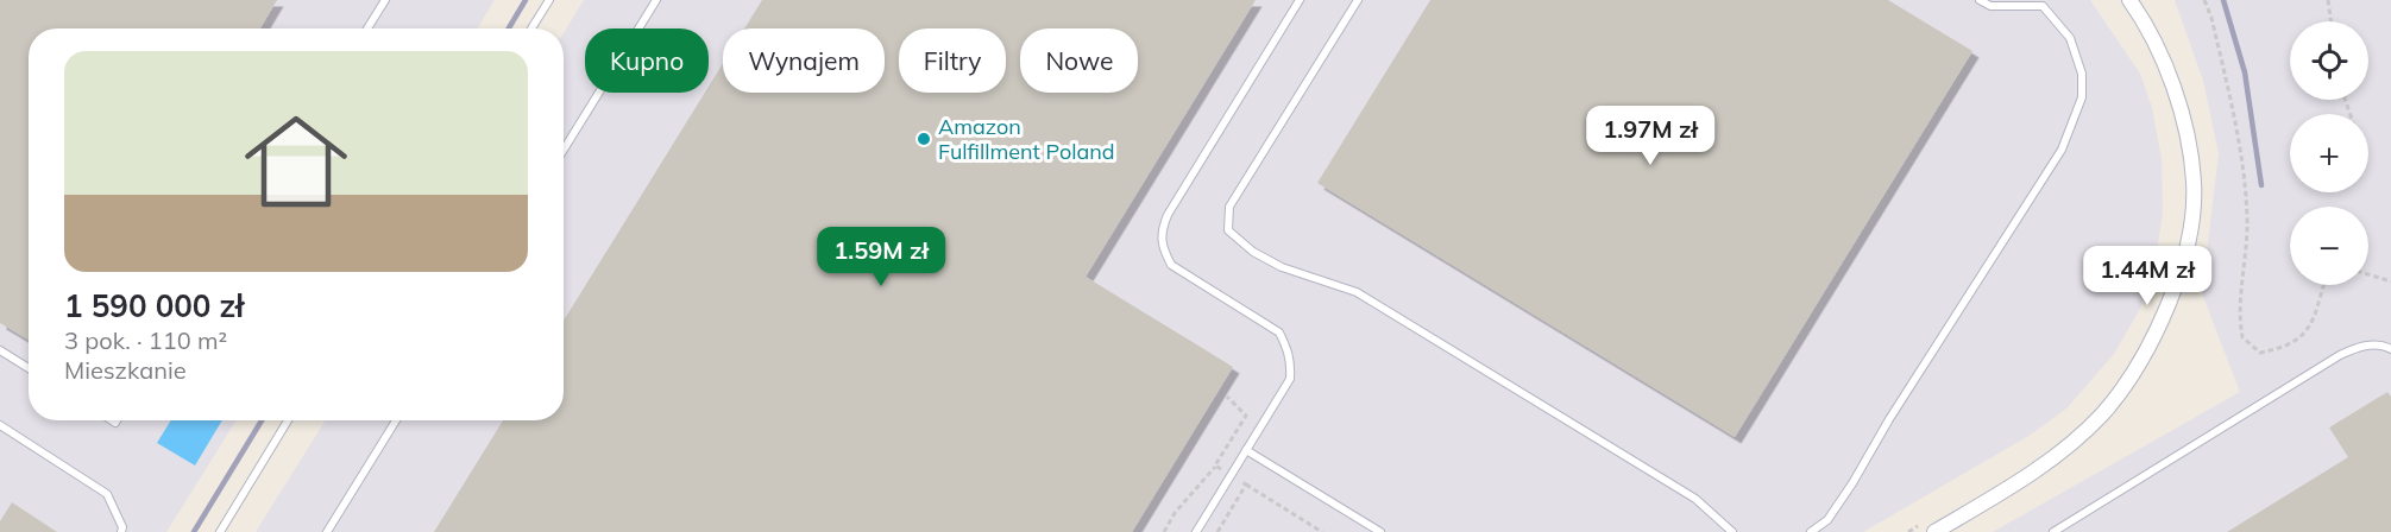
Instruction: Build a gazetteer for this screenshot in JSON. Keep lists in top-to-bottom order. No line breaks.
{"places":["Amazon Fulfillment Poland"],"page":{"map_buttons":["+","−"],"chip":["Kupno","Wynajem","Filtry","Nowe"],"list":[{"name":"1 590 000 zł","note":"3 pok. · 110 m² · Mieszkanie"}],"price":["1.97M zł","1.59M zł","1.44M zł"]}}
